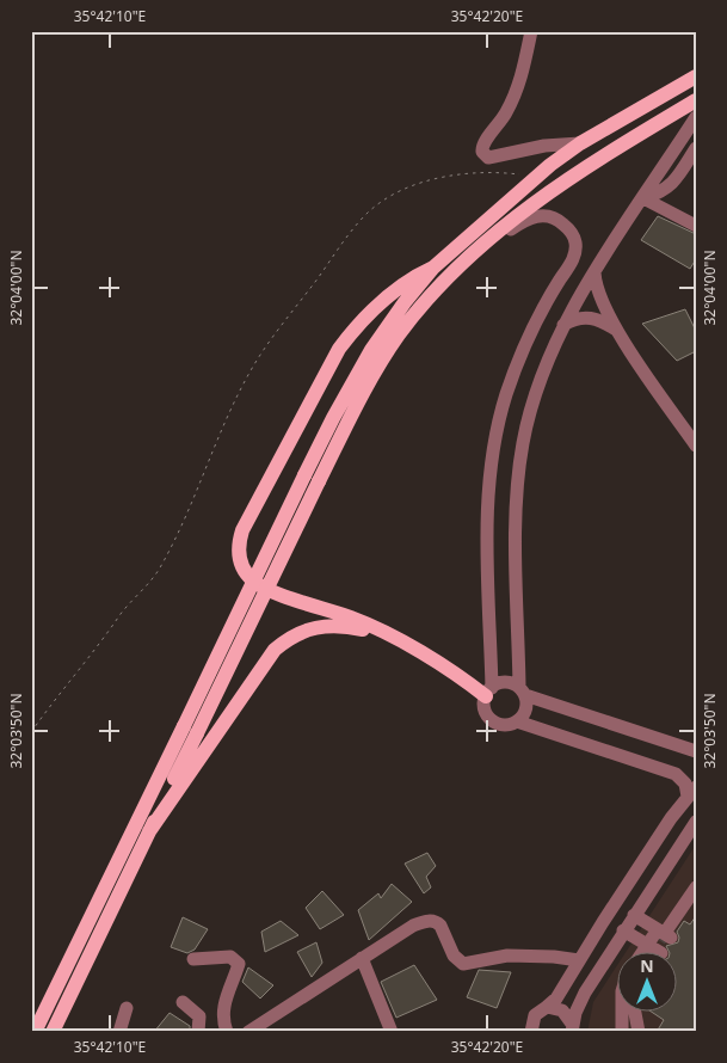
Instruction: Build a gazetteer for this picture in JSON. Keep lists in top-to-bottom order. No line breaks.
{"north":"top","coordinates":["35°42'10\"E","35°42'20\"E","32°04'00\"N","32°03'50\"N"]}
